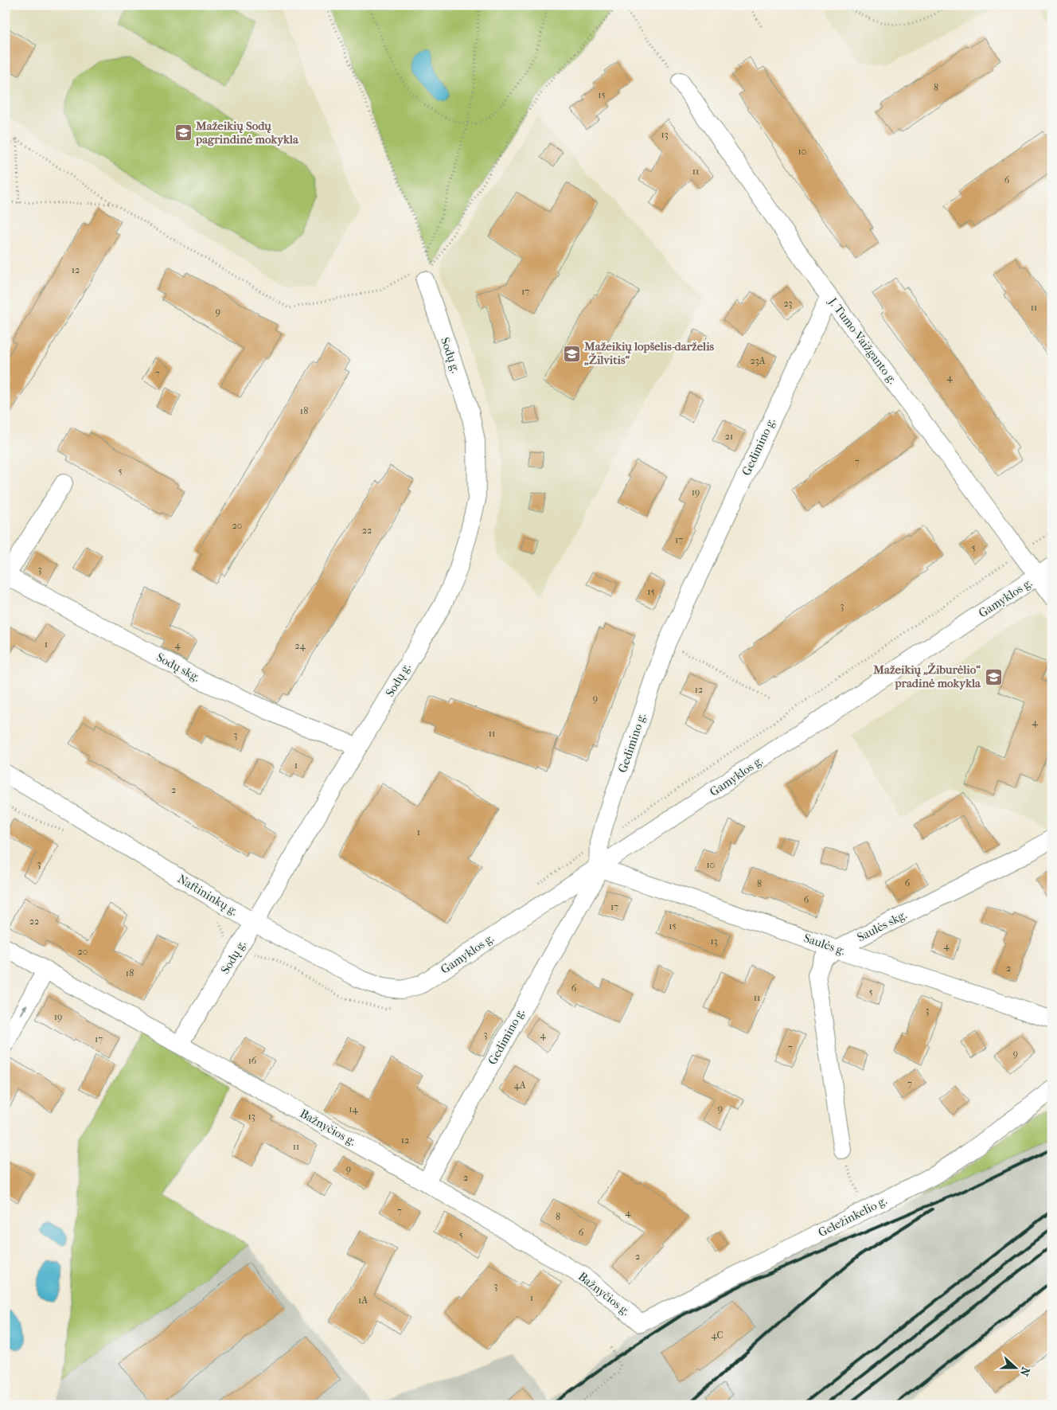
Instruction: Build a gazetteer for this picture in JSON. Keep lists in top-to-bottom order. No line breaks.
{"streets":{"street":["J. Tumo-Vaižganto g.","Sodų g.","Gedimino g.","Gamyklos g.","Sodų skg.","Naftininkų g.","Saulės skg.","Saulės g.","Bažnyčios g.","Geležinkelio g."]},"crossings":[["J. Tumo-Vaižganto g.","Gedimino g."],["J. Tumo-Vaižganto g.","Gamyklos g."],["Sodų g.","Sodų skg."],["Sodų g.","Naftininkų g."],["Sodų g.","Bažnyčios g."],["Gedimino g.","Gamyklos g."],["Gedimino g.","Saulės g."],["Gedimino g.","Bažnyčios g."],["Gamyklos g.","Naftininkų g."],["Gamyklos g.","Saulės g."],["Saulės skg.","Saulės g."],["Bažnyčios g.","Geležinkelio g."]],"places":{"school or university":["Mažeikių Sodų pagrindinė mokykla","Mažeikių lopšelis-darželis „Žilvitis“","Mažeikių „Žiburėlio“ pradinė mokykla"]},"house_numbers":["8","15","13","10","11","6","12","17","23","11","9","23A","7","4","18","21","7","5","19","20","22","17","5","3","15","3","1","4","24","12","9","4","11","3","1","2","1","3","10","6","8","6","17","22","15","13","4","20","2","18","6","5","11","3","19","3","4","17","7","9","16","7","4A","9","14","13","12","11","9","2","7","4","8","6","5","2","3","1","1A","4C"],"north":"right"}
